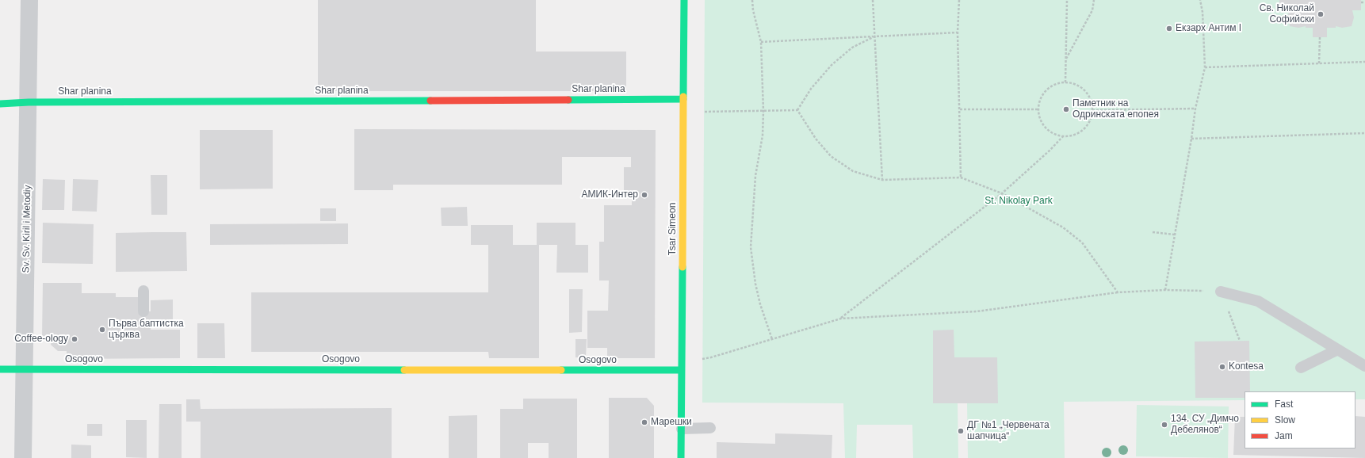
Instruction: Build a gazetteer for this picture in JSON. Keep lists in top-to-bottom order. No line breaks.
{"streets":{"street":["Shar planina","Sv. Sv. Kiril i Metodiy","Tsar Simeon","Osogovo"]},"crossings":[["Shar planina","Sv. Sv. Kiril i Metodiy"],["Shar planina","Tsar Simeon"],["Sv. Sv. Kiril i Metodiy","Osogovo"],["Tsar Simeon","Osogovo"]],"parks":["St. Nikolay Park"],"places":["Св. Николай Софийски","Екзарх Антим I","Паметник на Одринската епопея","АМИК-Интер","Първа баптистка църква","Coffee-ology","Kontesa","Марешки","134. СУ „Димчо Дебелянов“","ДГ №1 „Червената шапчица“"],"legend":["Fast","Slow","Jam"]}
